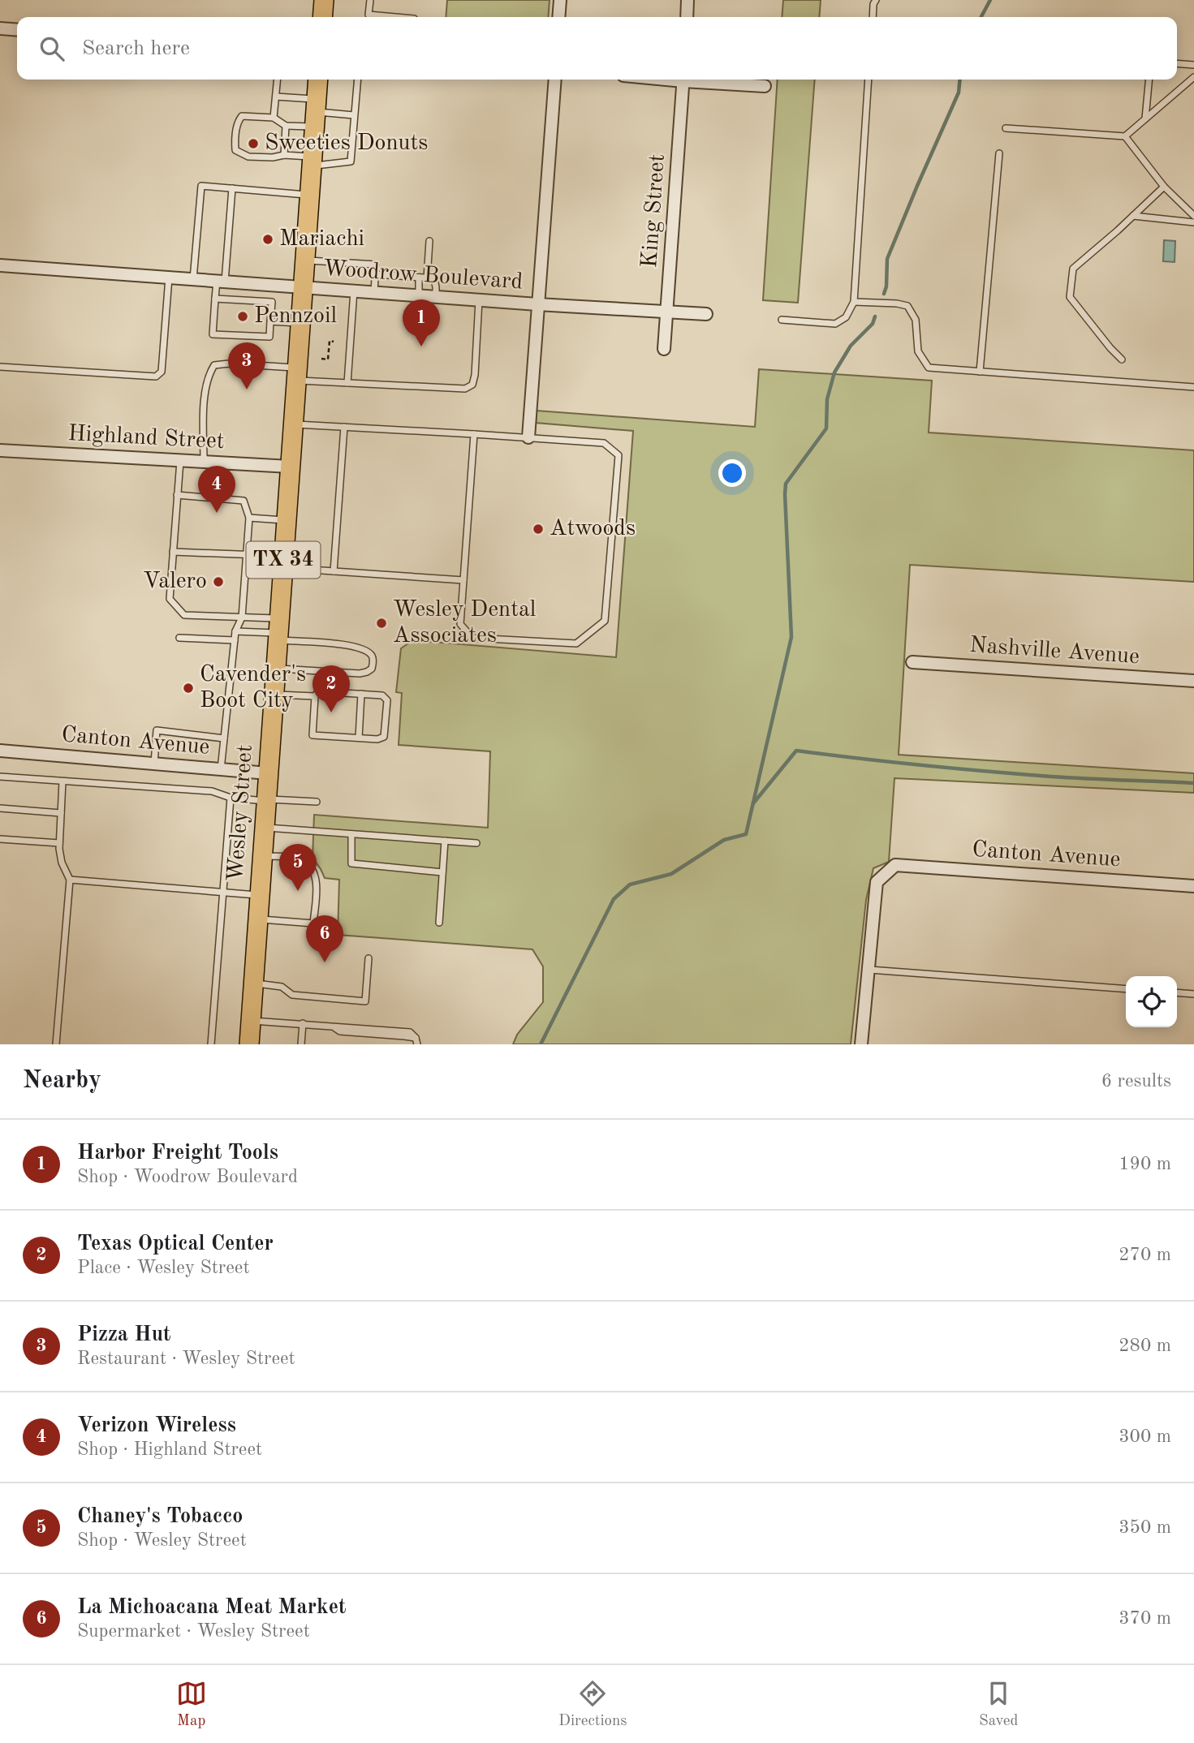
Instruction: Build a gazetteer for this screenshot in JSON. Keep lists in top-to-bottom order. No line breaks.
{"streets":{"main road":["TX 34","Wesley Street"],"street":["King Street","Woodrow Boulevard","Highland Street","Nashville Avenue","Canton Avenue"]},"crossings":[["King Street","Woodrow Boulevard"],["Woodrow Boulevard","Wesley Street"],["Highland Street","Wesley Street"],["Canton Avenue","Wesley Street"]],"places":["Sweeties Donuts","Mariachi","Pennzoil","Atwoods","Valero","Wesley Dental Associates","Cavender's Boot City"],"page":{"search":"Search here","pins":["1","3","4","2","5","6"],"heading":["Nearby","6 results"],"list":[{"mark":"1","name":"Harbor Freight Tools","note":"Shop · Woodrow Boulevard","value":"190 m"},{"mark":"2","name":"Texas Optical Center","note":"Place · Wesley Street","value":"270 m"},{"mark":"3","name":"Pizza Hut","note":"Restaurant · Wesley Street","value":"280 m"},{"mark":"4","name":"Verizon Wireless","note":"Shop · Highland Street","value":"300 m"},{"mark":"5","name":"Chaney's Tobacco","note":"Shop · Wesley Street","value":"350 m"},{"mark":"6","name":"La Michoacana Meat Market","note":"Supermarket · Wesley Street","value":"370 m"}],"nav":["Map","Directions","Saved"]}}
